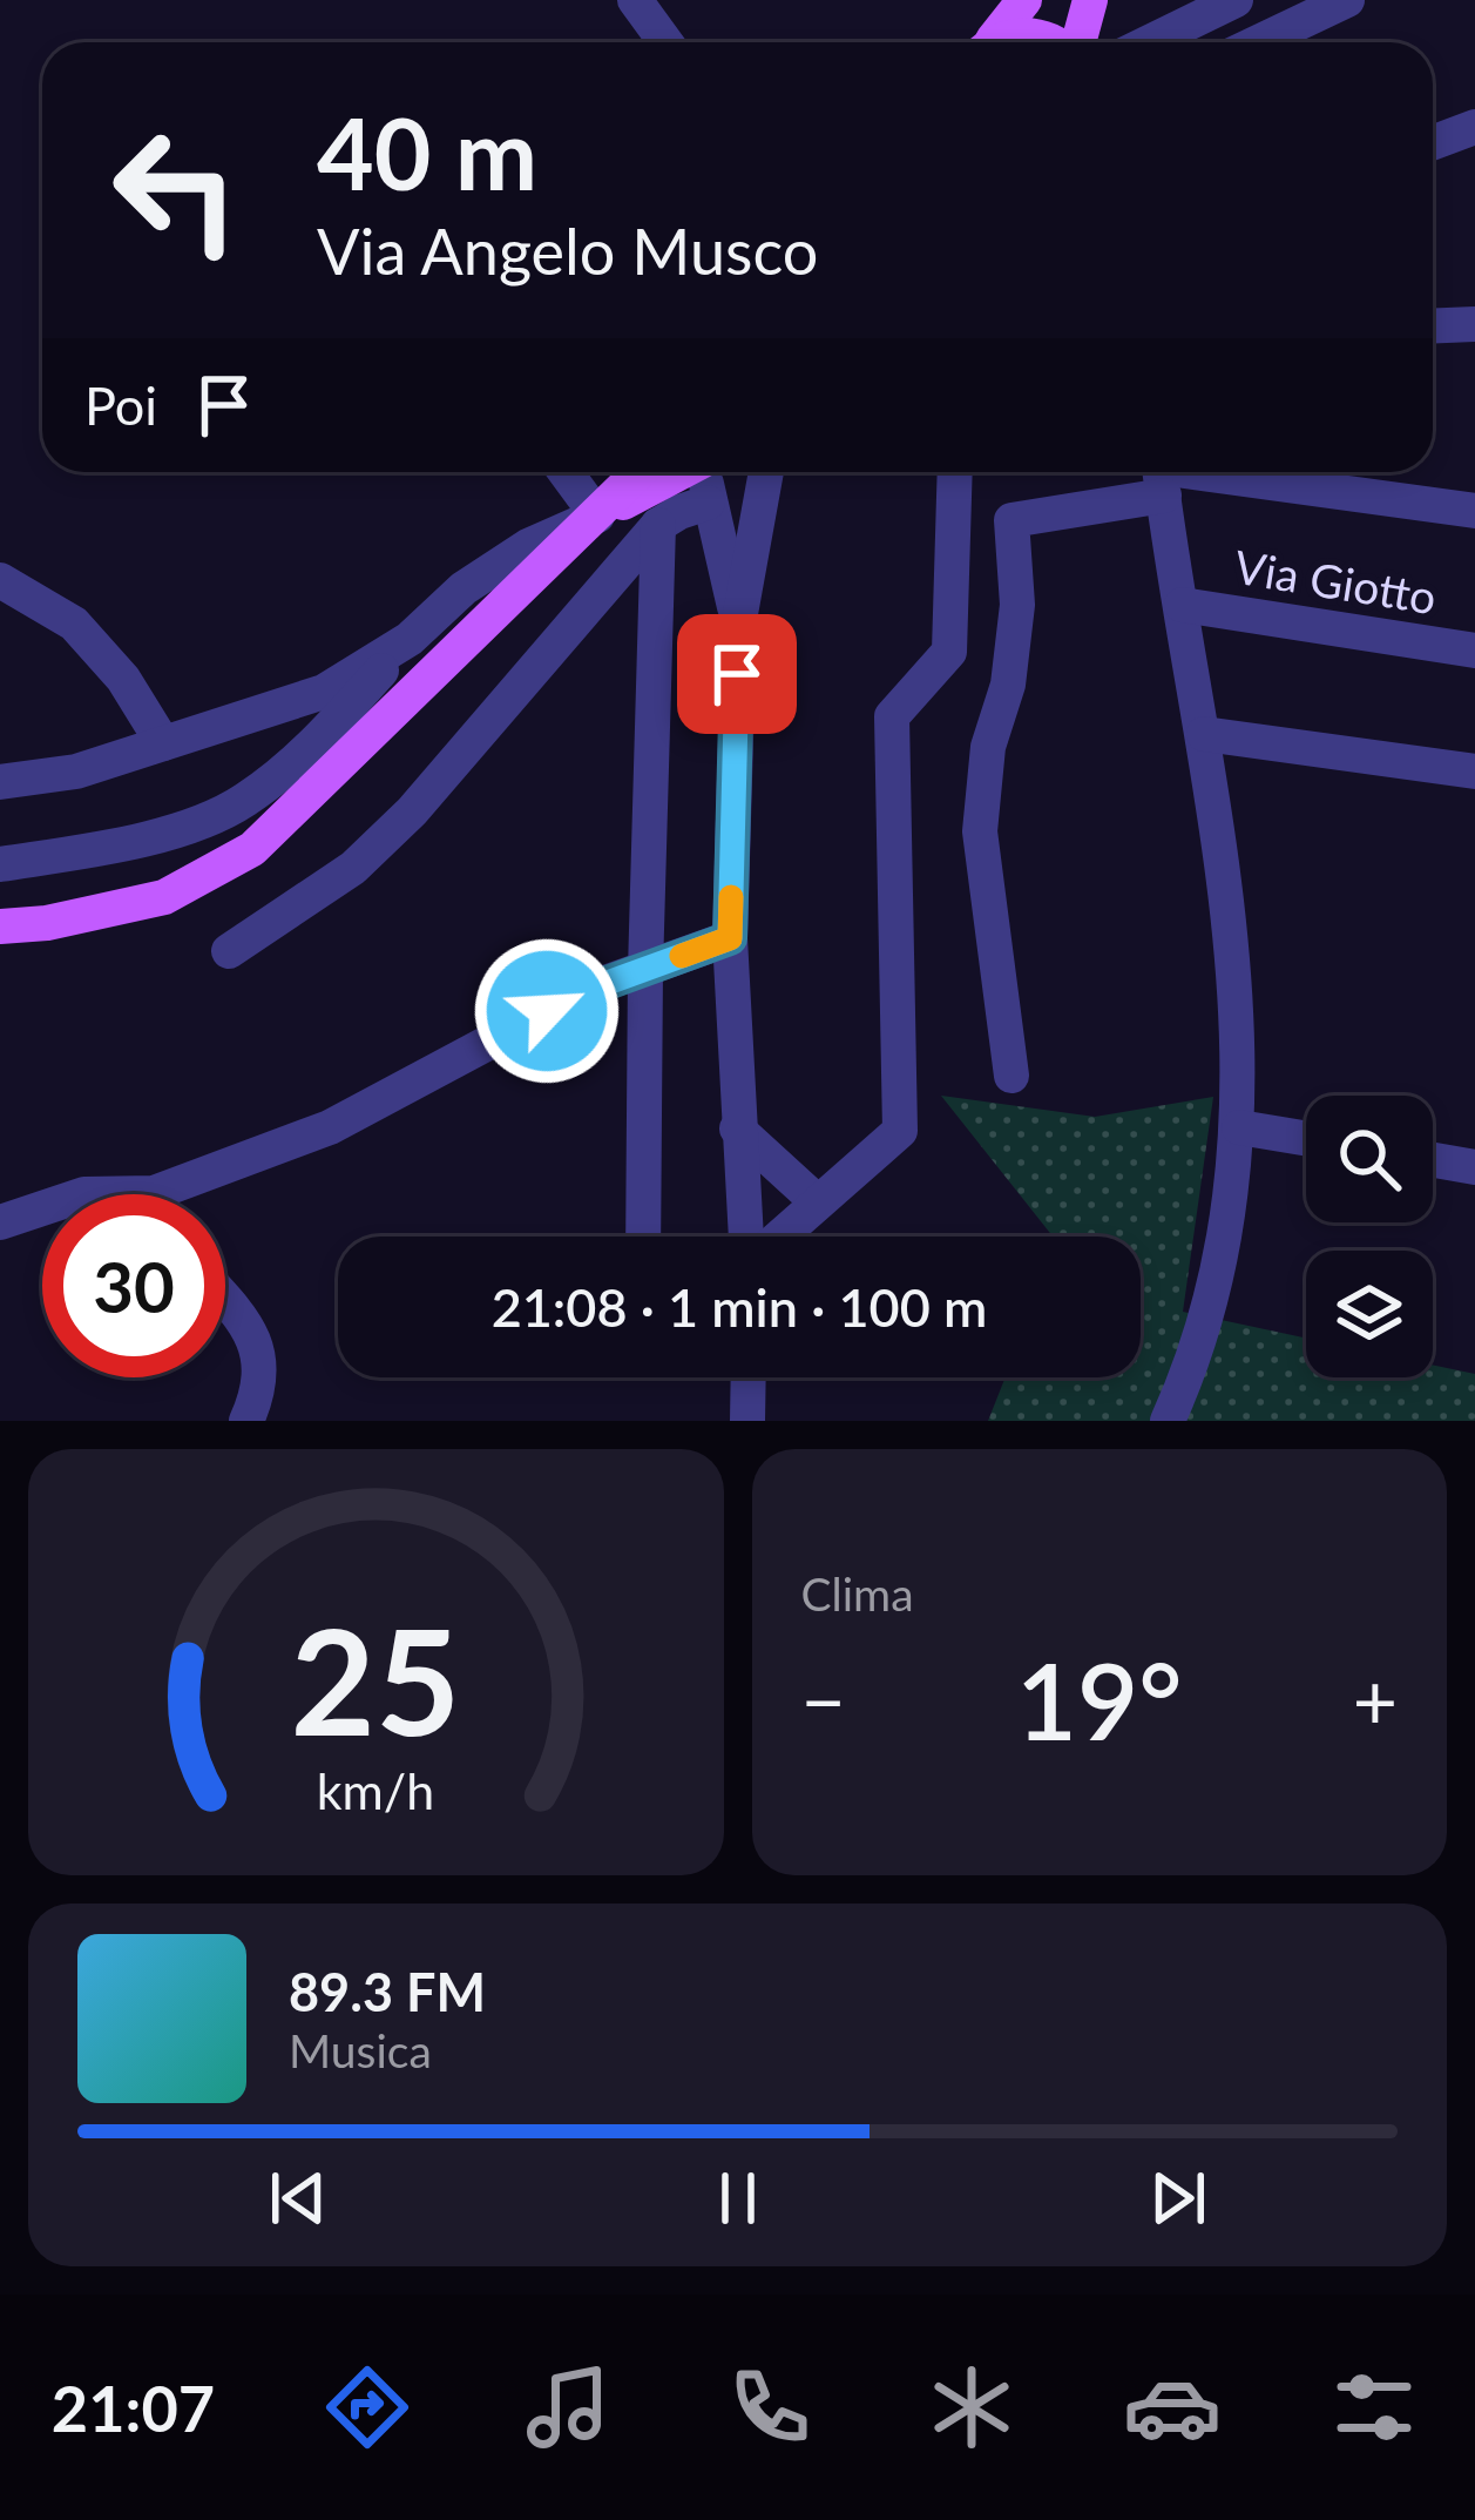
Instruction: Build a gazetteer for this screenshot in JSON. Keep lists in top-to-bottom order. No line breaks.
{"streets":{"street":["Via Giotto"]},"page":{"turn":["40 m","Via Angelo Musco"],"then":"Poi","limit":"30","trip":"21:08 · 1 min · 100 m","tile":"Clima","heat":["−","19°","+"],"song":["89.3 FM","Musica"],"tabs":"21:07","gauge":["25","km/h"]}}
